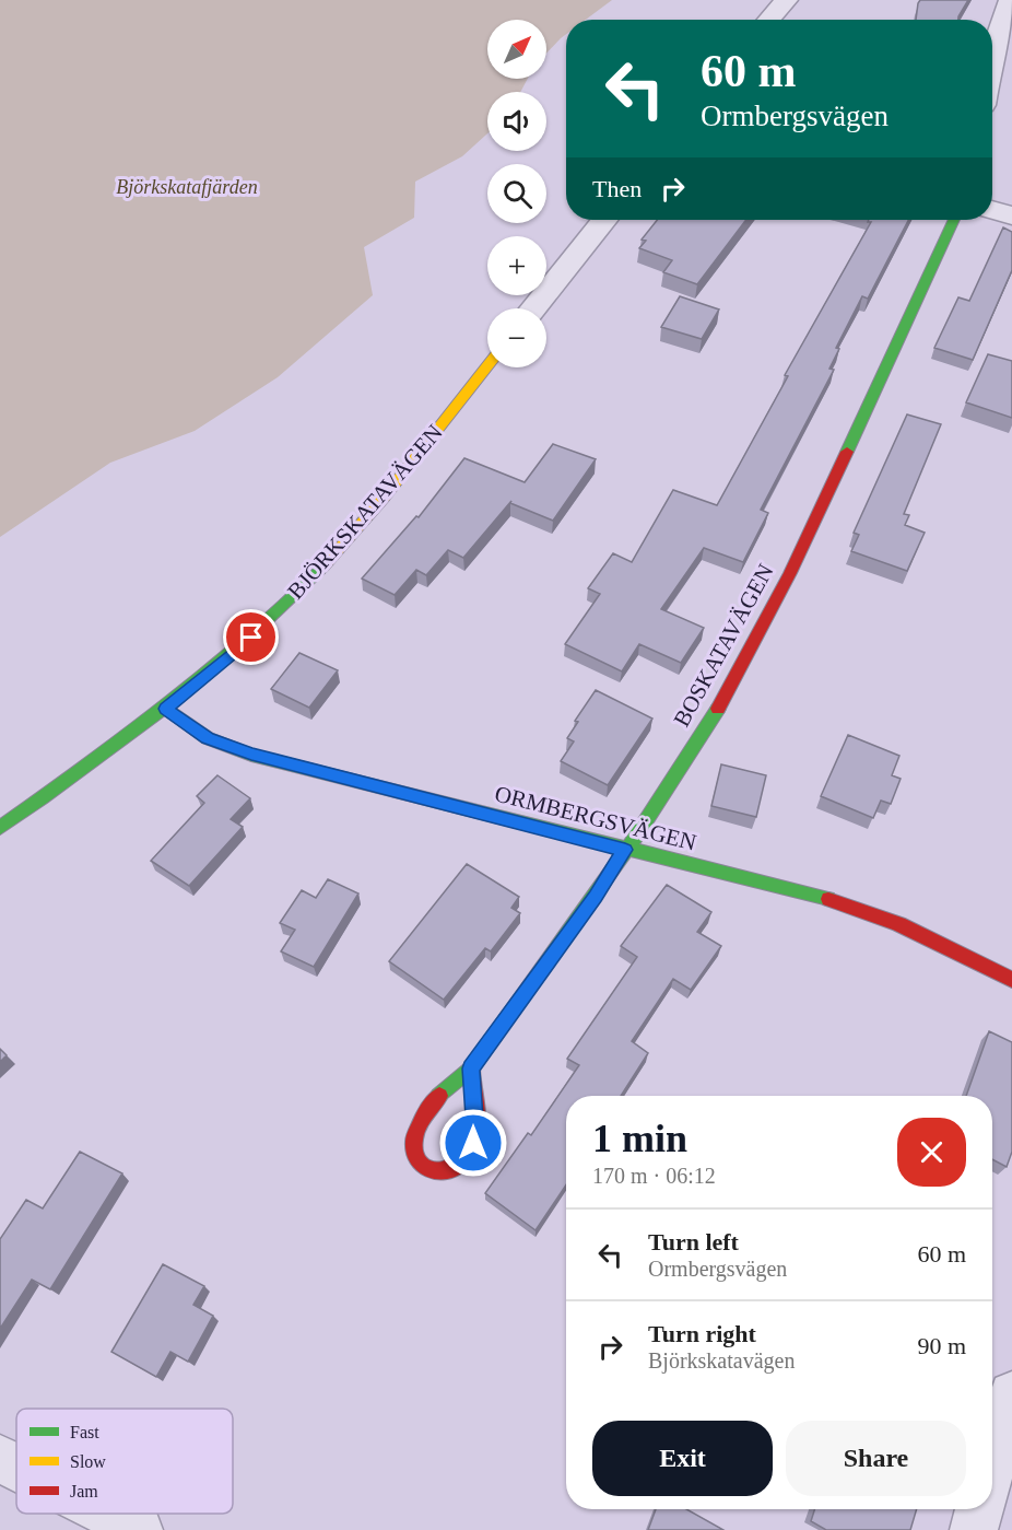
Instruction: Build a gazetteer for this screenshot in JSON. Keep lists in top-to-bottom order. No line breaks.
{"streets":{"street":["BJÖRKSKATAVÄGEN","BOSKATAVÄGEN","ORMBERGSVÄGEN"]},"crossings":[["BJÖRKSKATAVÄGEN","ORMBERGSVÄGEN"],["BOSKATAVÄGEN","ORMBERGSVÄGEN"]],"water":["Björkskatafjärden"],"legend":["Fast","Slow","Jam"],"north":"top right","page":{"map_buttons":["+","−"],"turn":["60 m","Ormbergsvägen"],"then":"Then","heading":["1 min","170 m · 06:12"],"list":[{"name":"Turn left","note":"Ormbergsvägen","value":"60 m"},{"name":"Turn right","note":"Björkskatavägen","value":"90 m"}],"buttons":["Exit","Share"]}}
